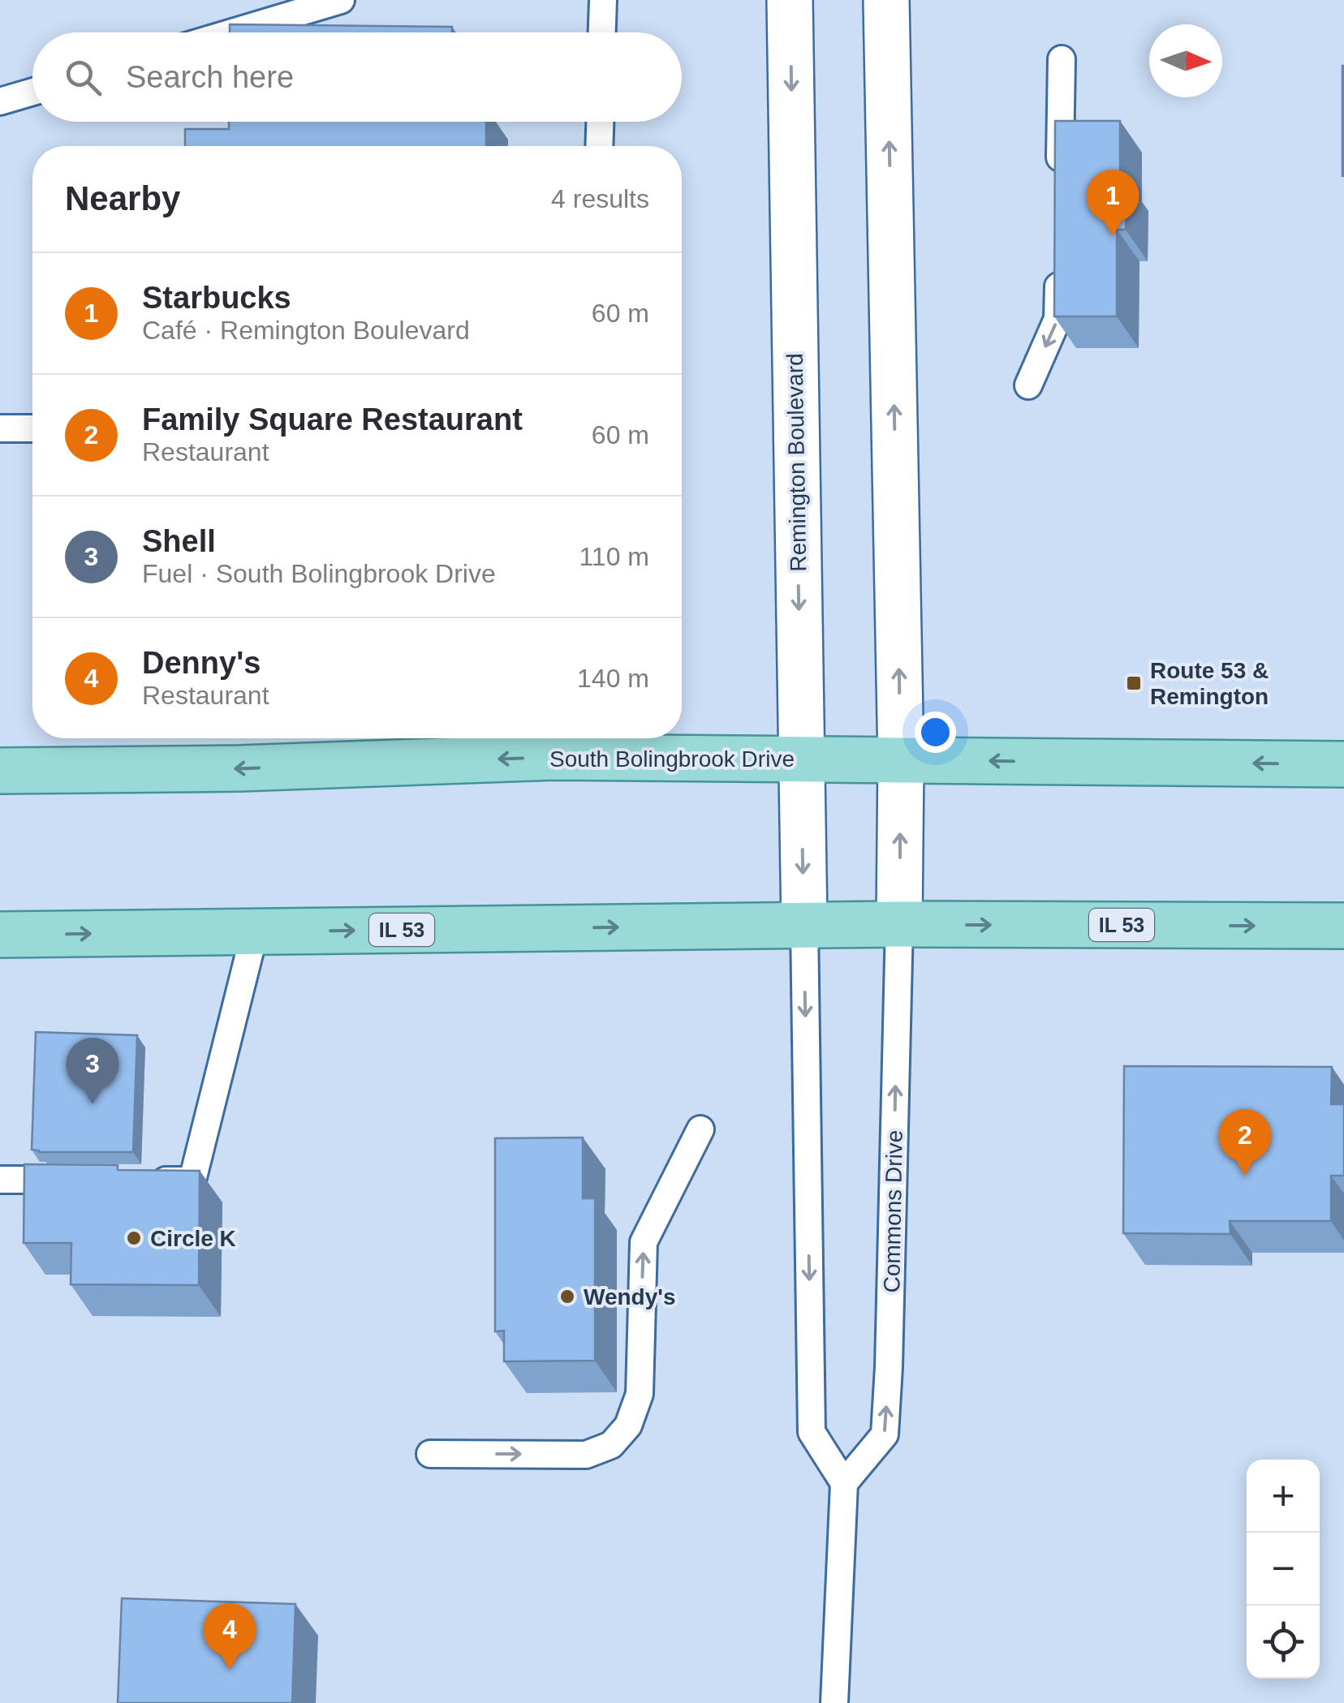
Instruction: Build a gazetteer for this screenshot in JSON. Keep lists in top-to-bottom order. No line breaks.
{"streets":{"main road":["South Bolingbrook Drive","IL 53"],"street":["Remington Boulevard"],"lane":["Commons Drive"]},"crossings":[["Remington Boulevard","South Bolingbrook Drive"],["Remington Boulevard","IL 53"],["IL 53","Commons Drive"]],"places":{"transit":["Route 53 & Remington"],"other":["Circle K","Wendy's"]},"north":"right","page":{"search":"Search here","heading":["Nearby","4 results"],"pins":["1","3","2","4"],"list":[{"mark":"1","name":"Starbucks","note":"Café · Remington Boulevard","value":"60 m"},{"mark":"2","name":"Family Square Restaurant","note":"Restaurant","value":"60 m"},{"mark":"3","name":"Shell","note":"Fuel · South Bolingbrook Drive","value":"110 m"},{"mark":"4","name":"Denny's","note":"Restaurant","value":"140 m"}],"map_buttons":["+","−"]}}
